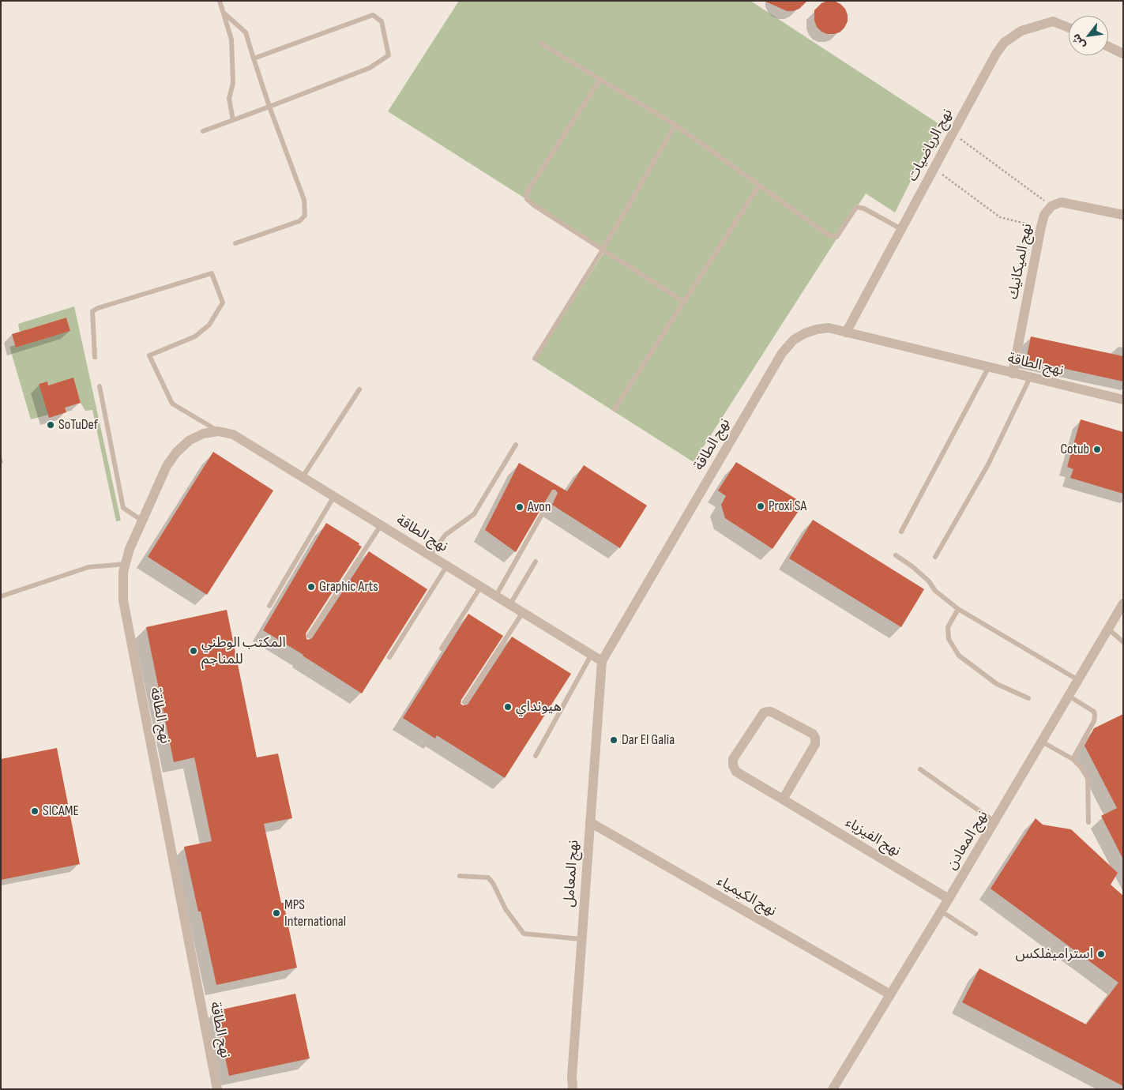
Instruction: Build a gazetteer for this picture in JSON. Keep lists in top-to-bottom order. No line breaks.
{"streets":{"street":["نهج الرياضيات","نهج الميكانيك","نهج الطاقة","نهج الفيزياء","نهج المعادن","نهج المعامل","نهج الكيمياء"]},"crossings":[["نهج الرياضيات","نهج الطاقة"],["نهج الميكانيك","نهج الطاقة"],["نهج الطاقة","نهج المعامل"],["نهج الفيزياء","نهج المعادن"],["نهج المعادن","نهج الكيمياء"],["نهج المعامل","نهج الكيمياء"]],"places":["SoTuDef","Cotub","Proxi SA","Avon","Graphic Arts","المكتب الوطني للمناجم","هيونداي","Dar El Galia","SICAME","MPS International","استراميفلكس"],"north":"bottom left"}
